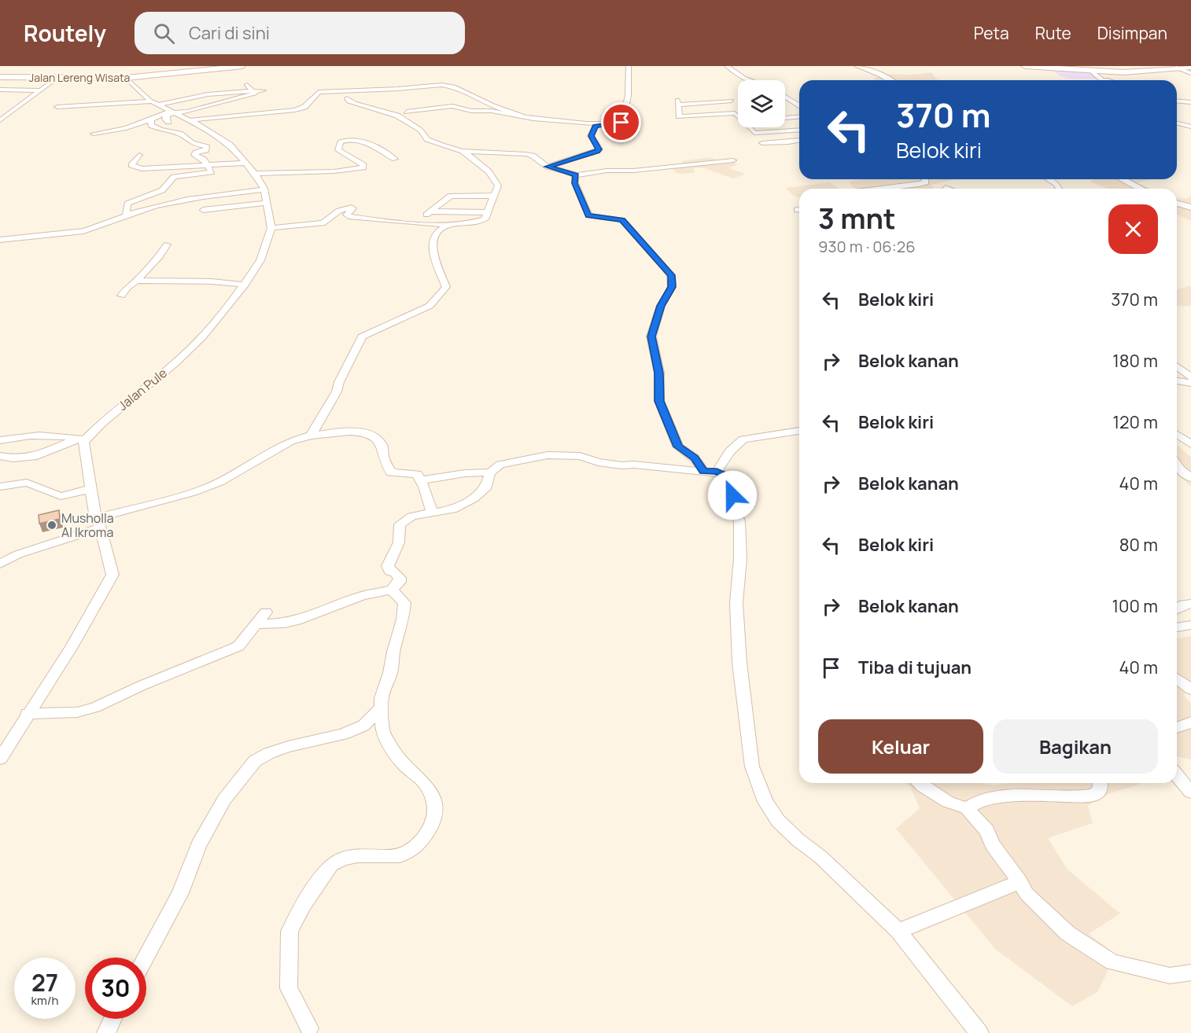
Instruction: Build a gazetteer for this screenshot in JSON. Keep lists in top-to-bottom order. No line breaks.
{"streets":{"main road":["Jalan Lereng Wisata"],"street":["Jalan Pule"]},"crossings":[["Jalan Lereng Wisata","Jalan Pule"]],"places":["Musholla Al Ikroma"],"page":{"header":"Routely","search":"Cari di sini","nav":["Peta","Rute","Disimpan"],"turn":["370 m","Belok kiri"],"heading":["3 mnt","930 m · 06:26"],"list":[{"name":"Belok kiri","value":"370 m"},{"name":"Belok kanan","value":"180 m"},{"name":"Belok kiri","value":"120 m"},{"name":"Belok kanan","value":"40 m"},{"name":"Belok kiri","value":"80 m"},{"name":"Belok kanan","value":"100 m"},{"name":"Tiba di tujuan","value":"40 m"}],"buttons":["Keluar","Bagikan"],"speed":"27 km/h","limit":"30"}}
